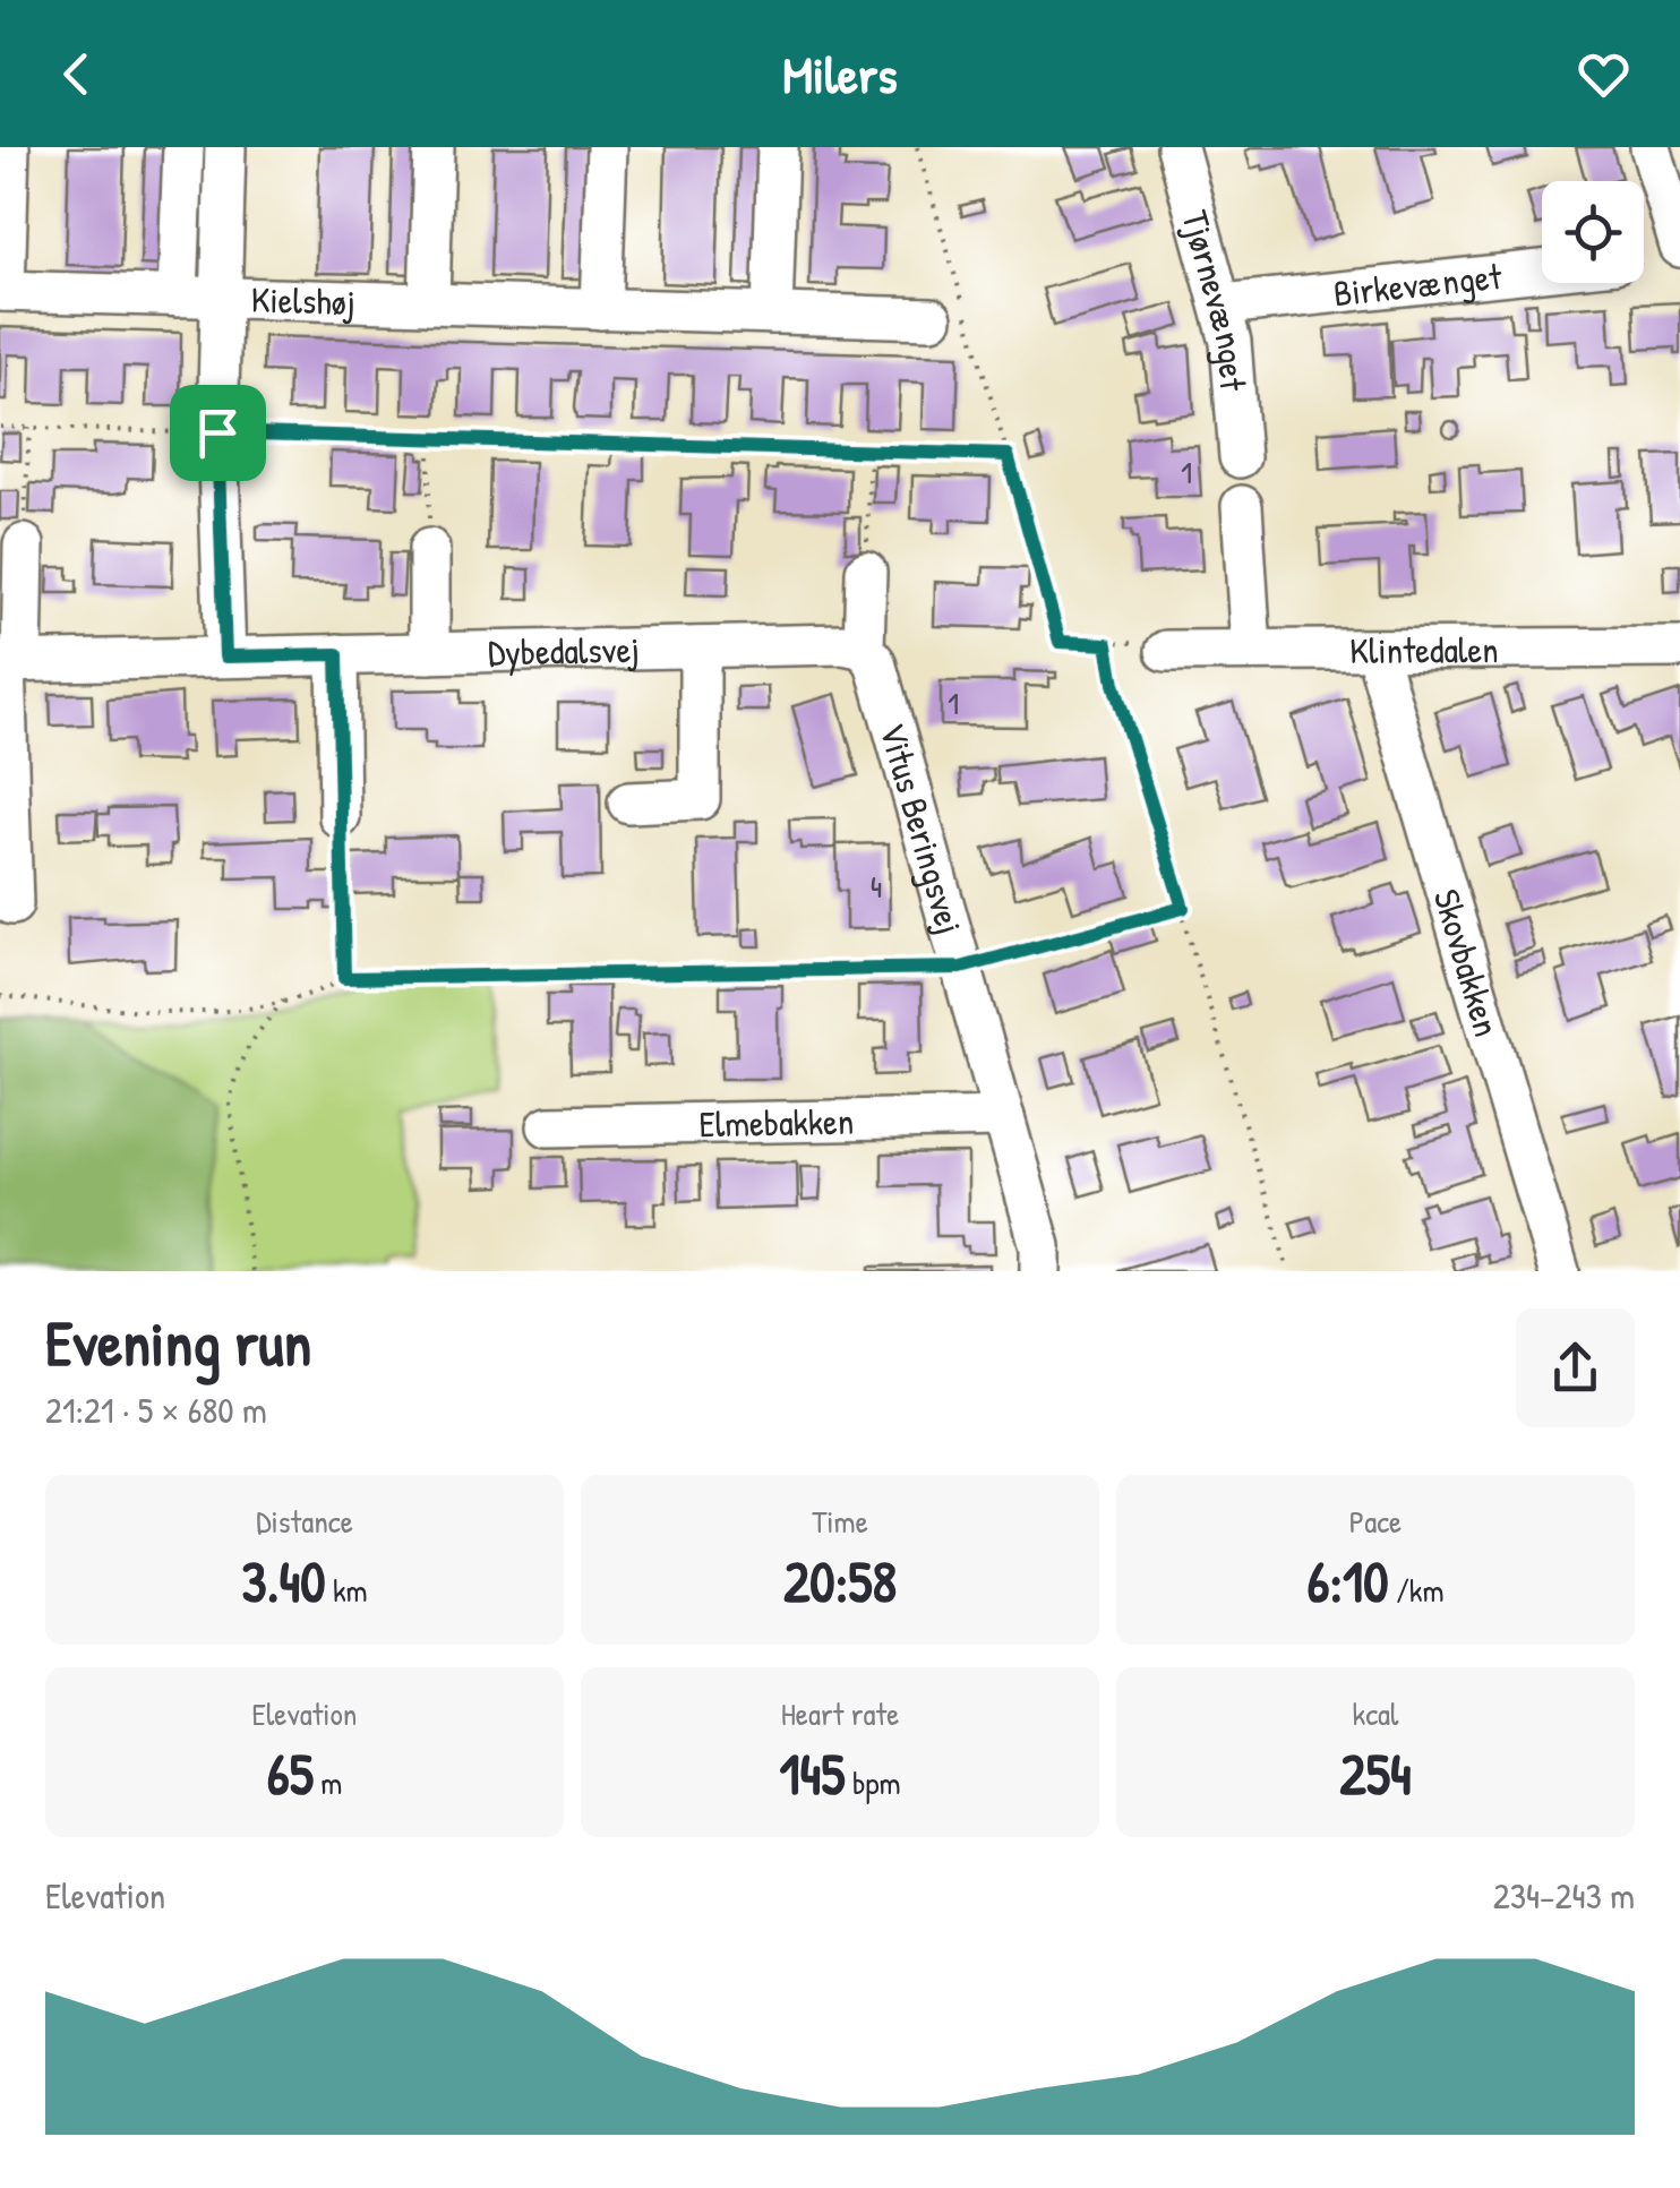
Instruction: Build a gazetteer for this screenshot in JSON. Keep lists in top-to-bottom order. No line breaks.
{"streets":{"street":["Birkevænget","Kielshøj","Tjørnevænget","Dybedalsvej","Klintedalen","Vitus Beringsvej","Skovbakken","Elmebakken"]},"crossings":[["Birkevænget","Tjørnevænget"],["Dybedalsvej","Vitus Beringsvej"],["Klintedalen","Skovbakken"],["Vitus Beringsvej","Elmebakken"]],"house_numbers":["1","1","4"],"page":{"header":"Milers","heading":["Evening run","21:21 · 5 × 680 m"],"stats":[["Distance","3.40 km"],["Time","20:58"],["Pace","6:10 /km"],["Elevation","65 m"],["Heart rate","145 bpm"],["kcal","254"]],"chart":["Elevation","234–243 m"]}}
